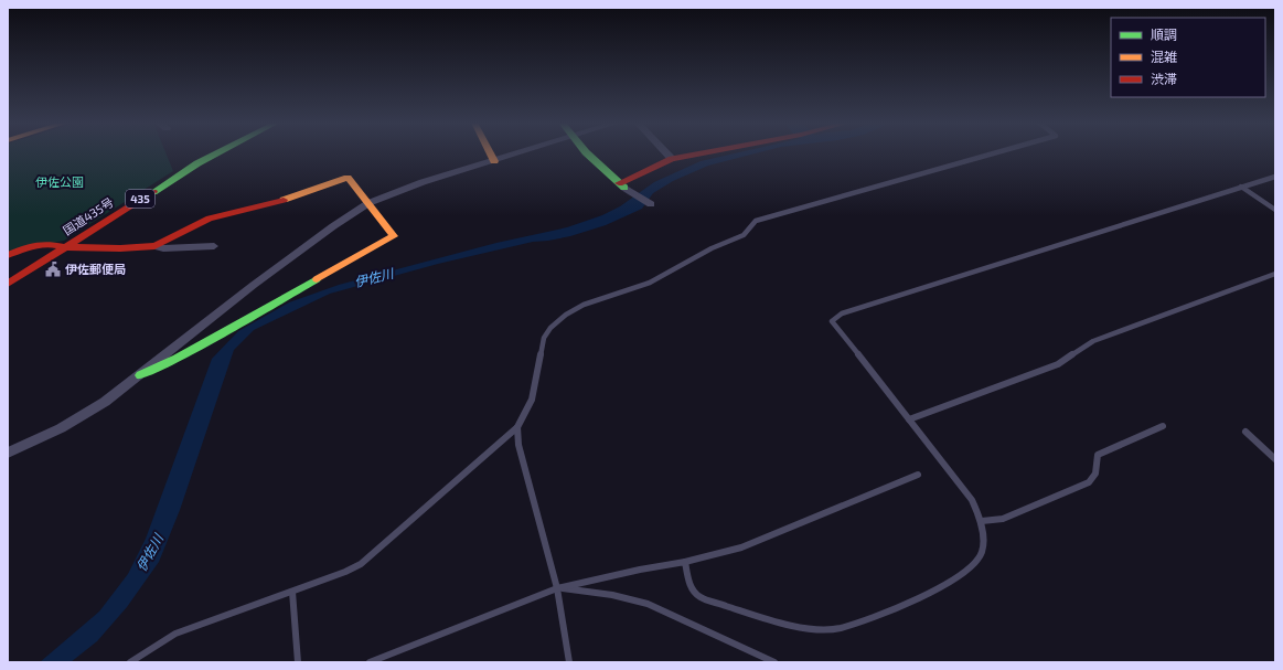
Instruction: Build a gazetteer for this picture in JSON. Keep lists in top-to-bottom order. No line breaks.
{"streets":{"main road":["435","国道435号"]},"water":["伊佐川"],"parks":["伊佐公園"],"places":{"public building":["伊佐郵便局"]},"legend":["順調","混雑","渋滞"]}
